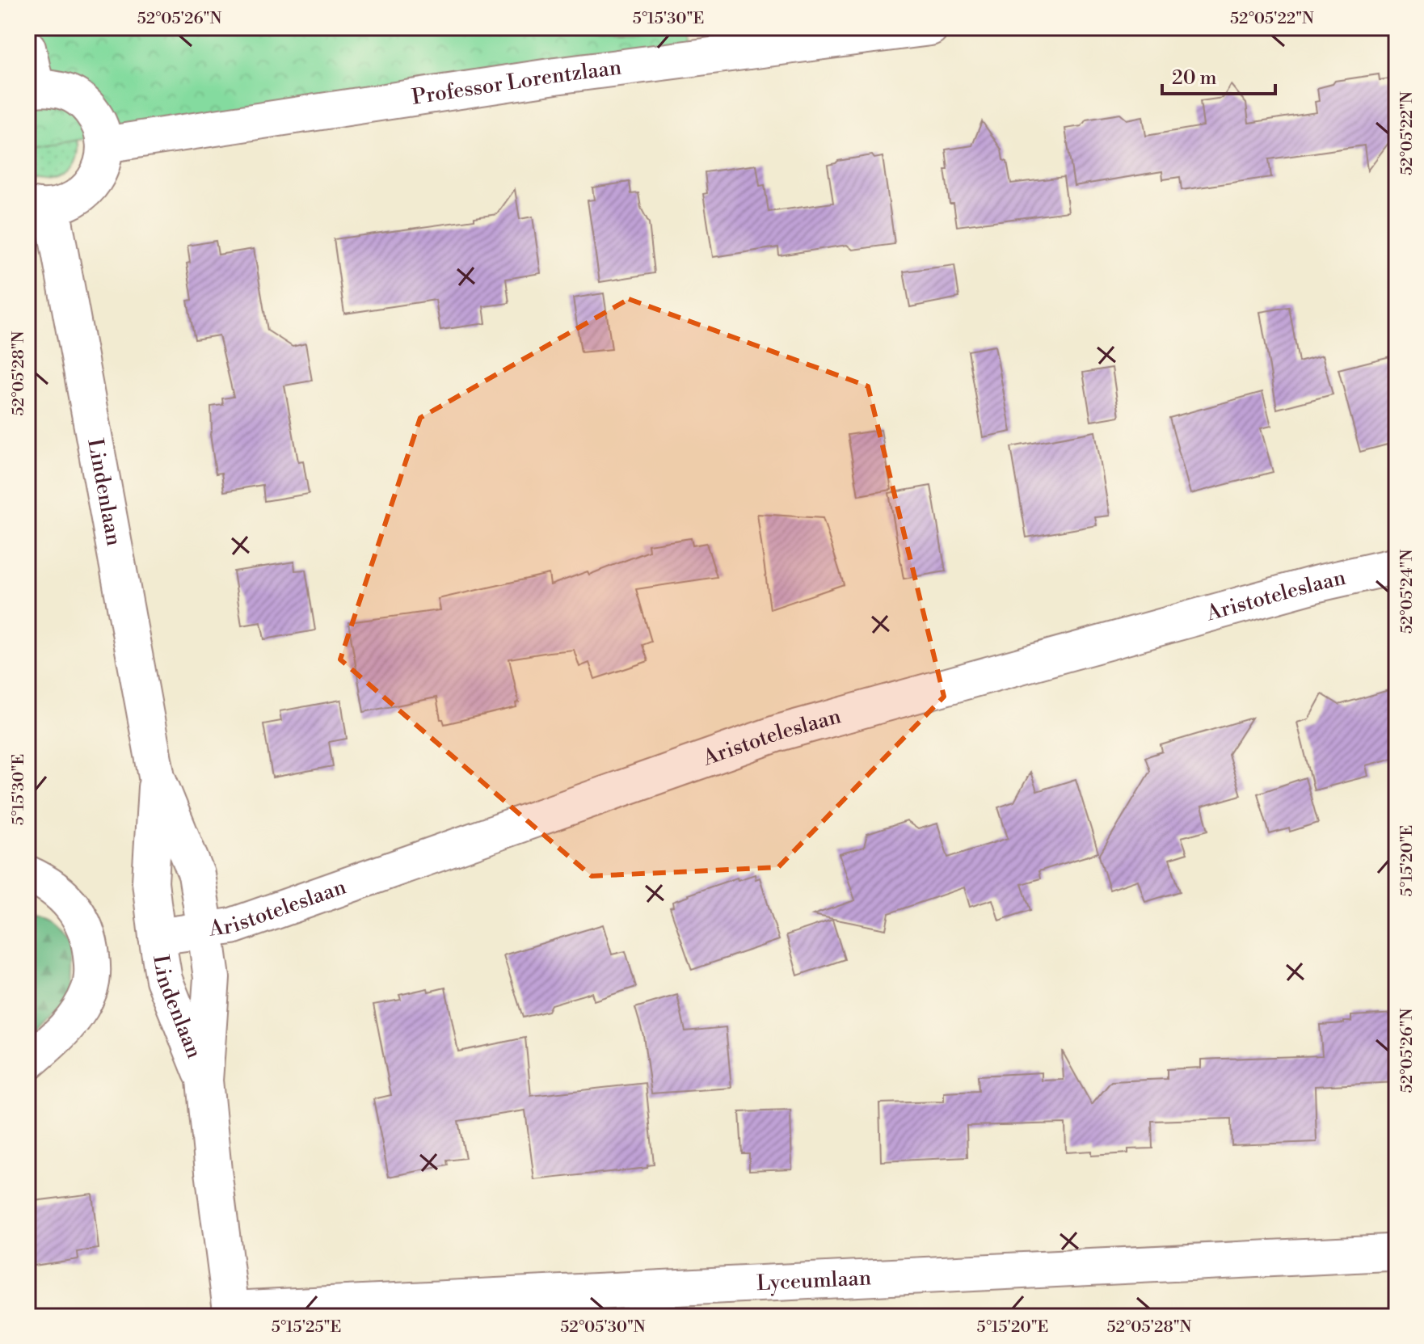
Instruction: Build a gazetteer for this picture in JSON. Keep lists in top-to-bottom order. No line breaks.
{"streets":{"street":["Professor Lorentzlaan","Lindenlaan","Aristoteleslaan","Lyceumlaan"]},"crossings":[["Lindenlaan","Aristoteleslaan"],["Lindenlaan","Lyceumlaan"]],"scale_bar":"20 m","coordinates":["52°05'26\"N","5°15'30\"E","52°05'22\"N","52°05'28\"N","52°05'24\"N","5°15'20\"E","5°15'25\"E","52°05'30\"N"]}
